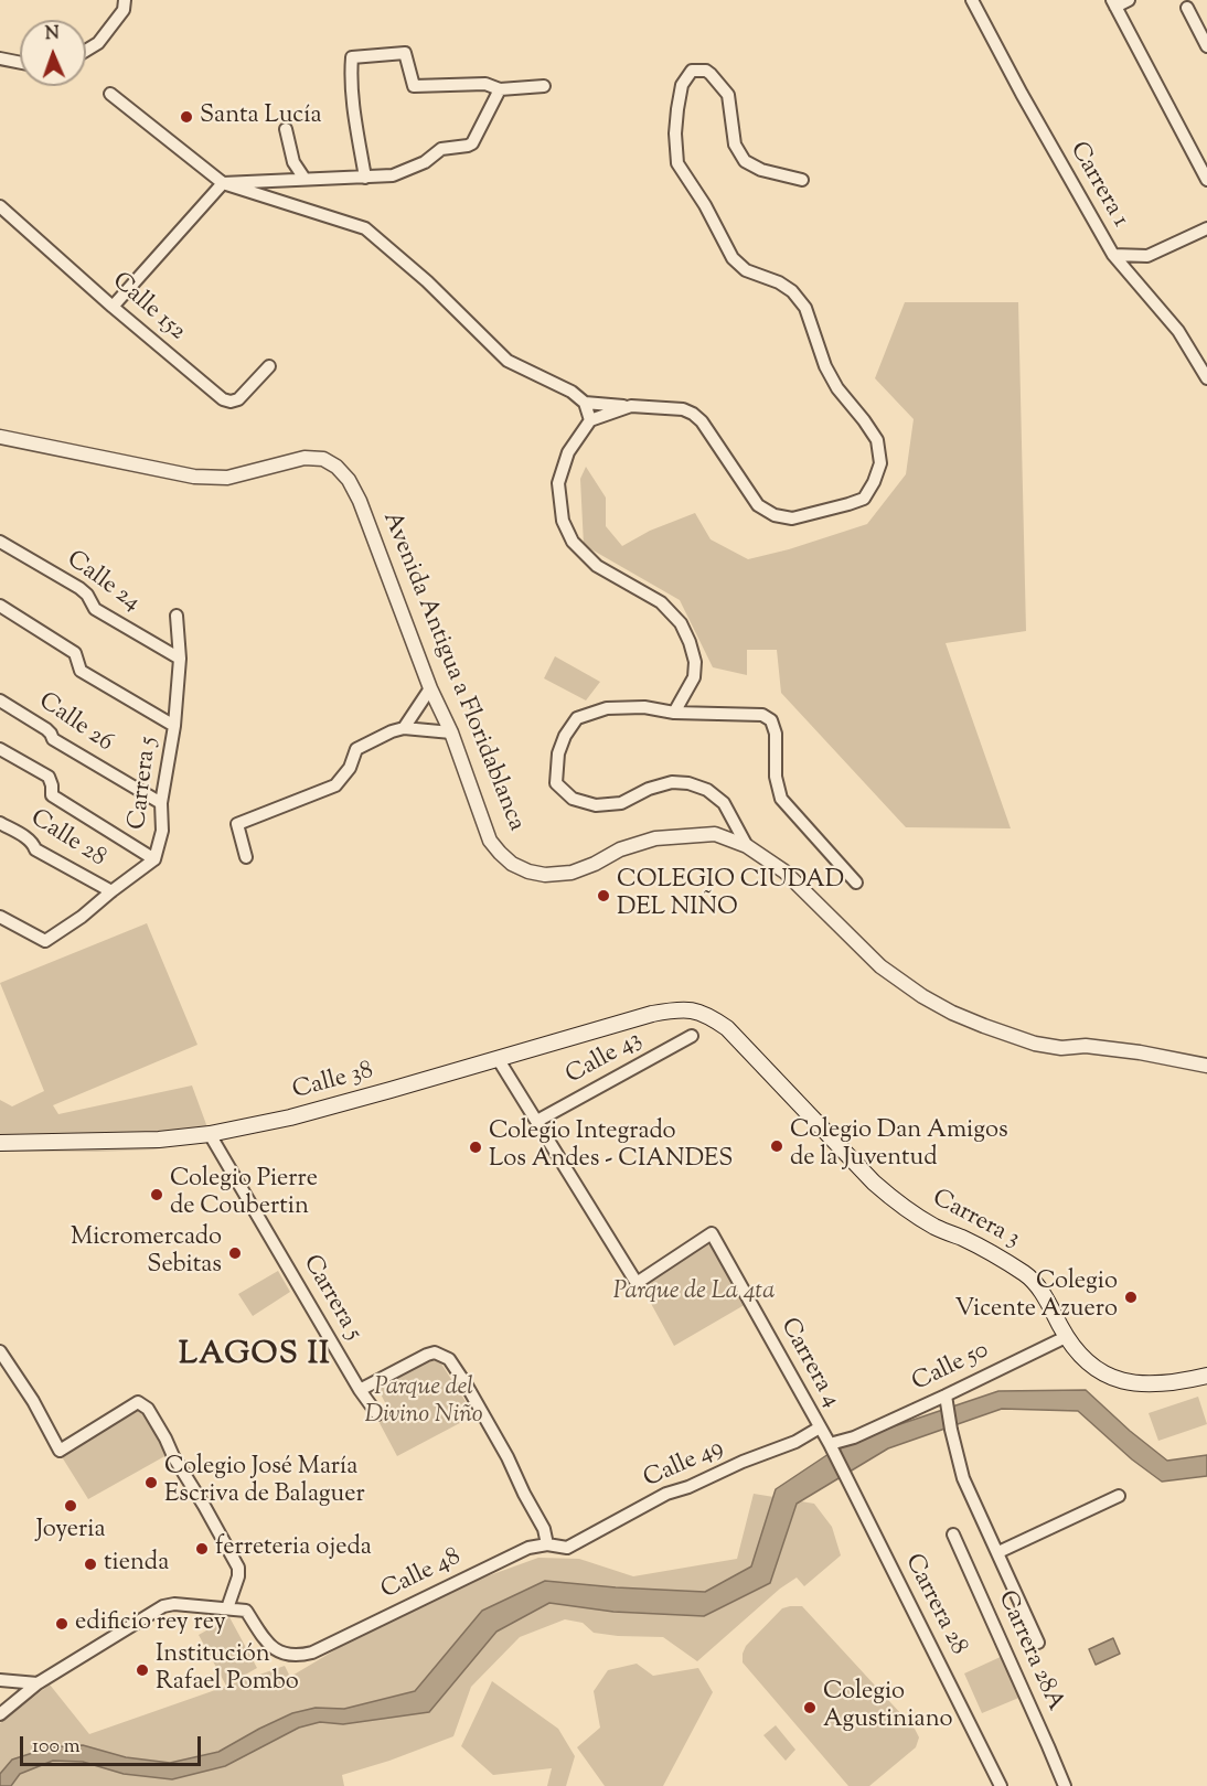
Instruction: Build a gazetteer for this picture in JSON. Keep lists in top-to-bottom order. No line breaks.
{"streets":{"main road":["Calle 38","Carrera 3"],"street":["Carrera 1","Calle 152","Calle 24","Avenida Antigua a Floridablanca","Calle 26","Carrera 5","Calle 28","Calle 43","Carrera 4","Calle 50","Calle 49","Calle 48","Carrera 28","Carrera 28A"]},"crossings":[["Calle 24","Carrera 5"],["Calle 26","Carrera 5"],["Carrera 5","Calle 28"],["Carrera 5","Calle 38"],["Calle 43","Carrera 4"],["Calle 38","Carrera 3"],["Carrera 3","Calle 50"],["Carrera 4","Calle 50"],["Carrera 4","Calle 49"],["Carrera 4","Carrera 28"],["Calle 50","Carrera 28"],["Calle 49","Calle 48"]],"districts":["LAGOS II"],"parks":["Parque de La 4ta","Parque del Divino Niño"],"places":["Santa Lucía","COLEGIO CIUDAD DEL NIÑO","Colegio Dan Amigos de la Juventud","Colegio Integrado Los Andes - CIANDES","Colegio Pierre de Coubertin","Micromercado Sebitas","Colegio Vicente Azuero","Colegio José María Escriva de Balaguer","Joyeria","ferreteria ojeda","tienda","edificio rey rey","Institución Rafael Pombo","Colegio Agustiniano"],"scale_bar":"100 m","north":"top"}
